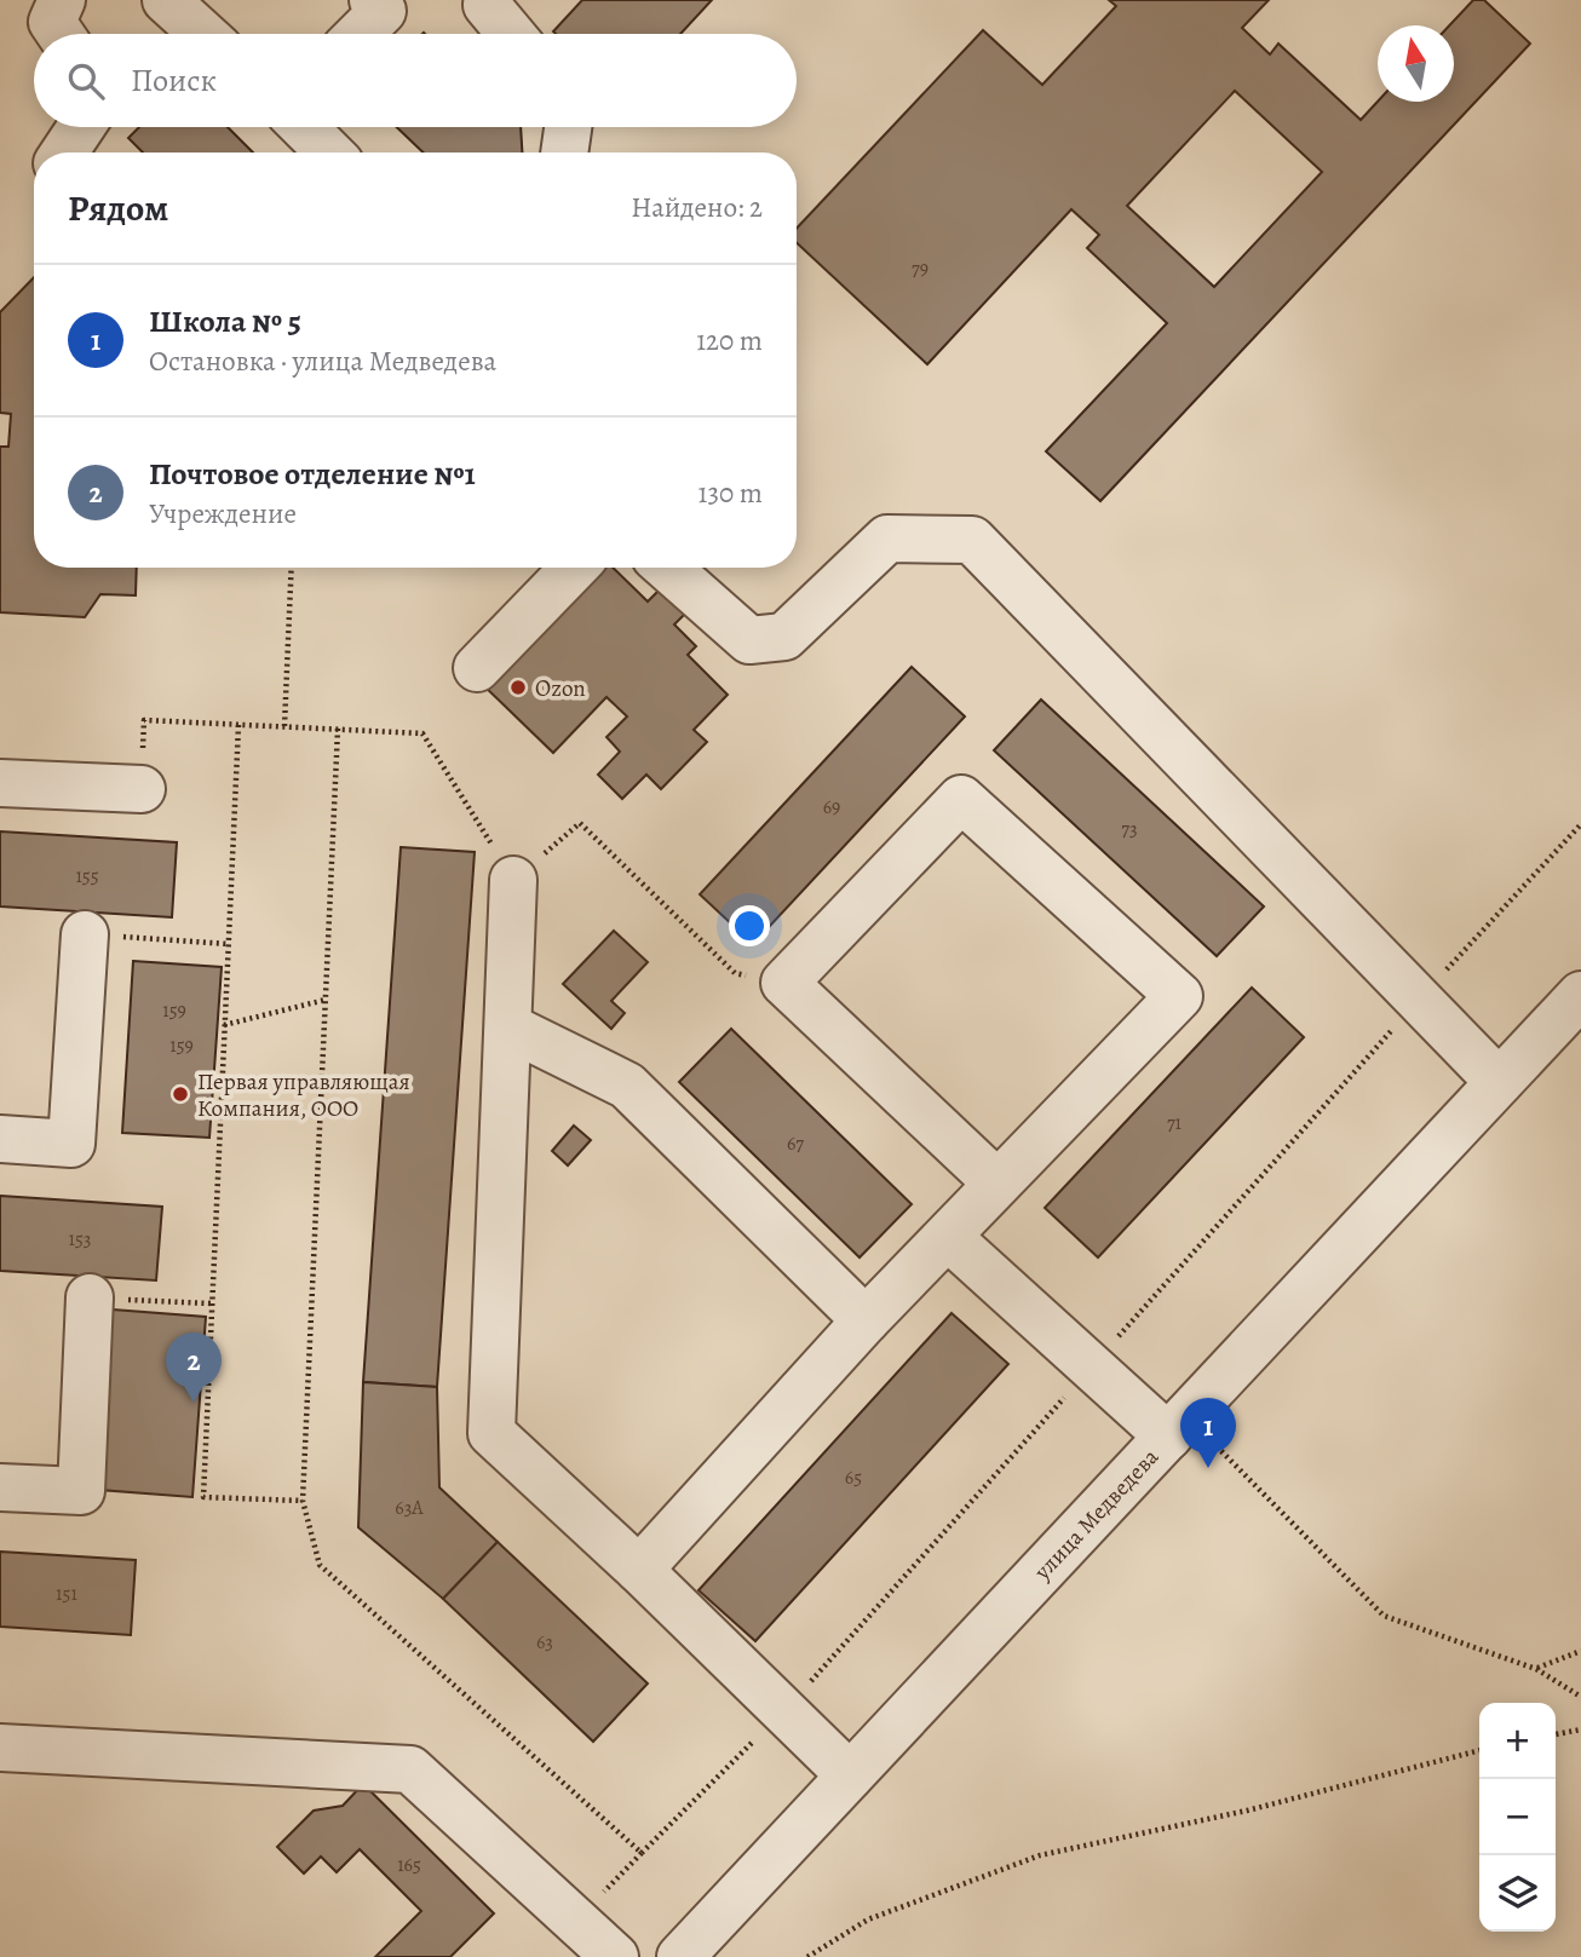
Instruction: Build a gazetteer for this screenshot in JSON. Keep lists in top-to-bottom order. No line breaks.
{"streets":{"street":["улица Медведева"]},"places":["Ozon","Первая управляющая Компания, ООО"],"house_numbers":["79","69","73","155","159","159","71","67","153","65","63А","151","63","165"],"north":"top","page":{"search":"Поиск","heading":["Рядом","Найдено: 2"],"list":[{"mark":"1","name":"Школа № 5","note":"Остановка · улица Медведева","value":"120 m"},{"mark":"2","name":"Почтовое отделение №1","note":"Учреждение","value":"130 m"}],"pins":["2","1"],"map_buttons":["+","−"]}}
